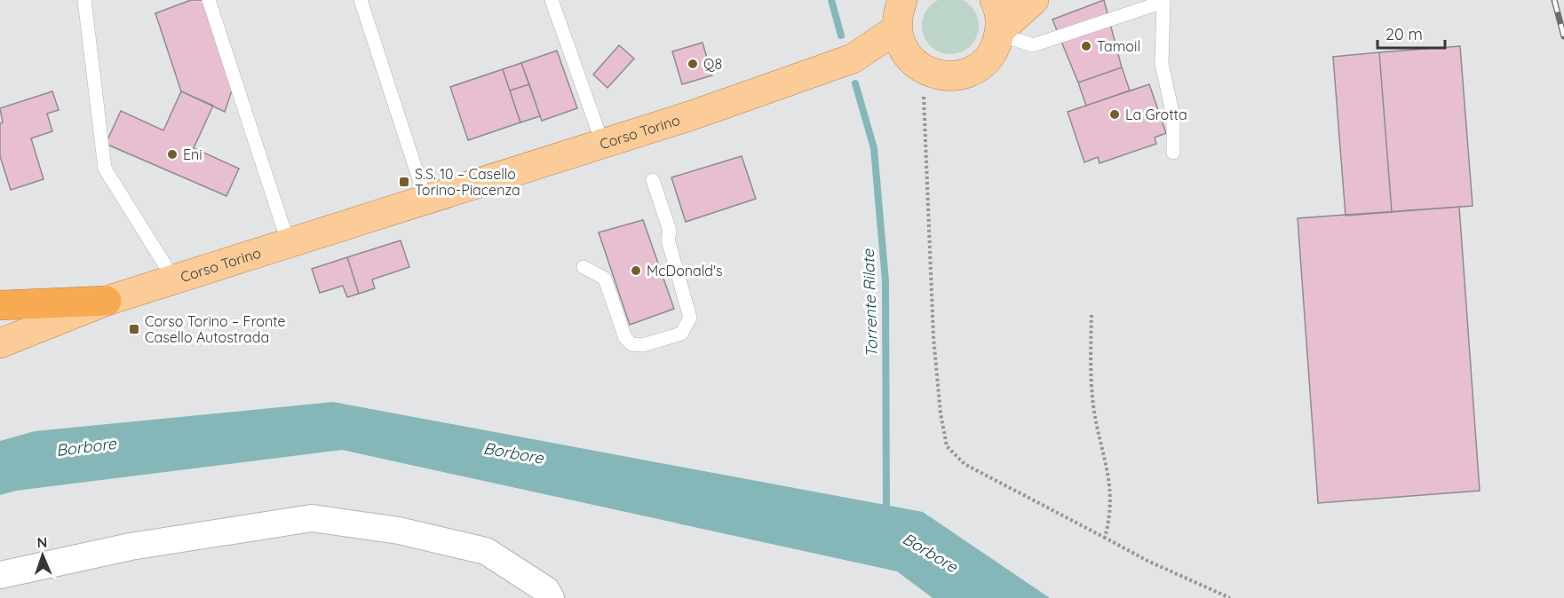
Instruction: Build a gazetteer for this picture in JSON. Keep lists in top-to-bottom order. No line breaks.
{"streets":{"main road":["Corso Torino"]},"water":["Torrente Rilate","Borbore"],"places":{"other":["Tamoil","Q8","La Grotta","Eni","McDonald's"],"transit":["S.S. 10 – Casello Torino-Piacenza","Corso Torino – Fronte Casello Autostrada"]},"scale_bar":"20 m","north":"top"}
